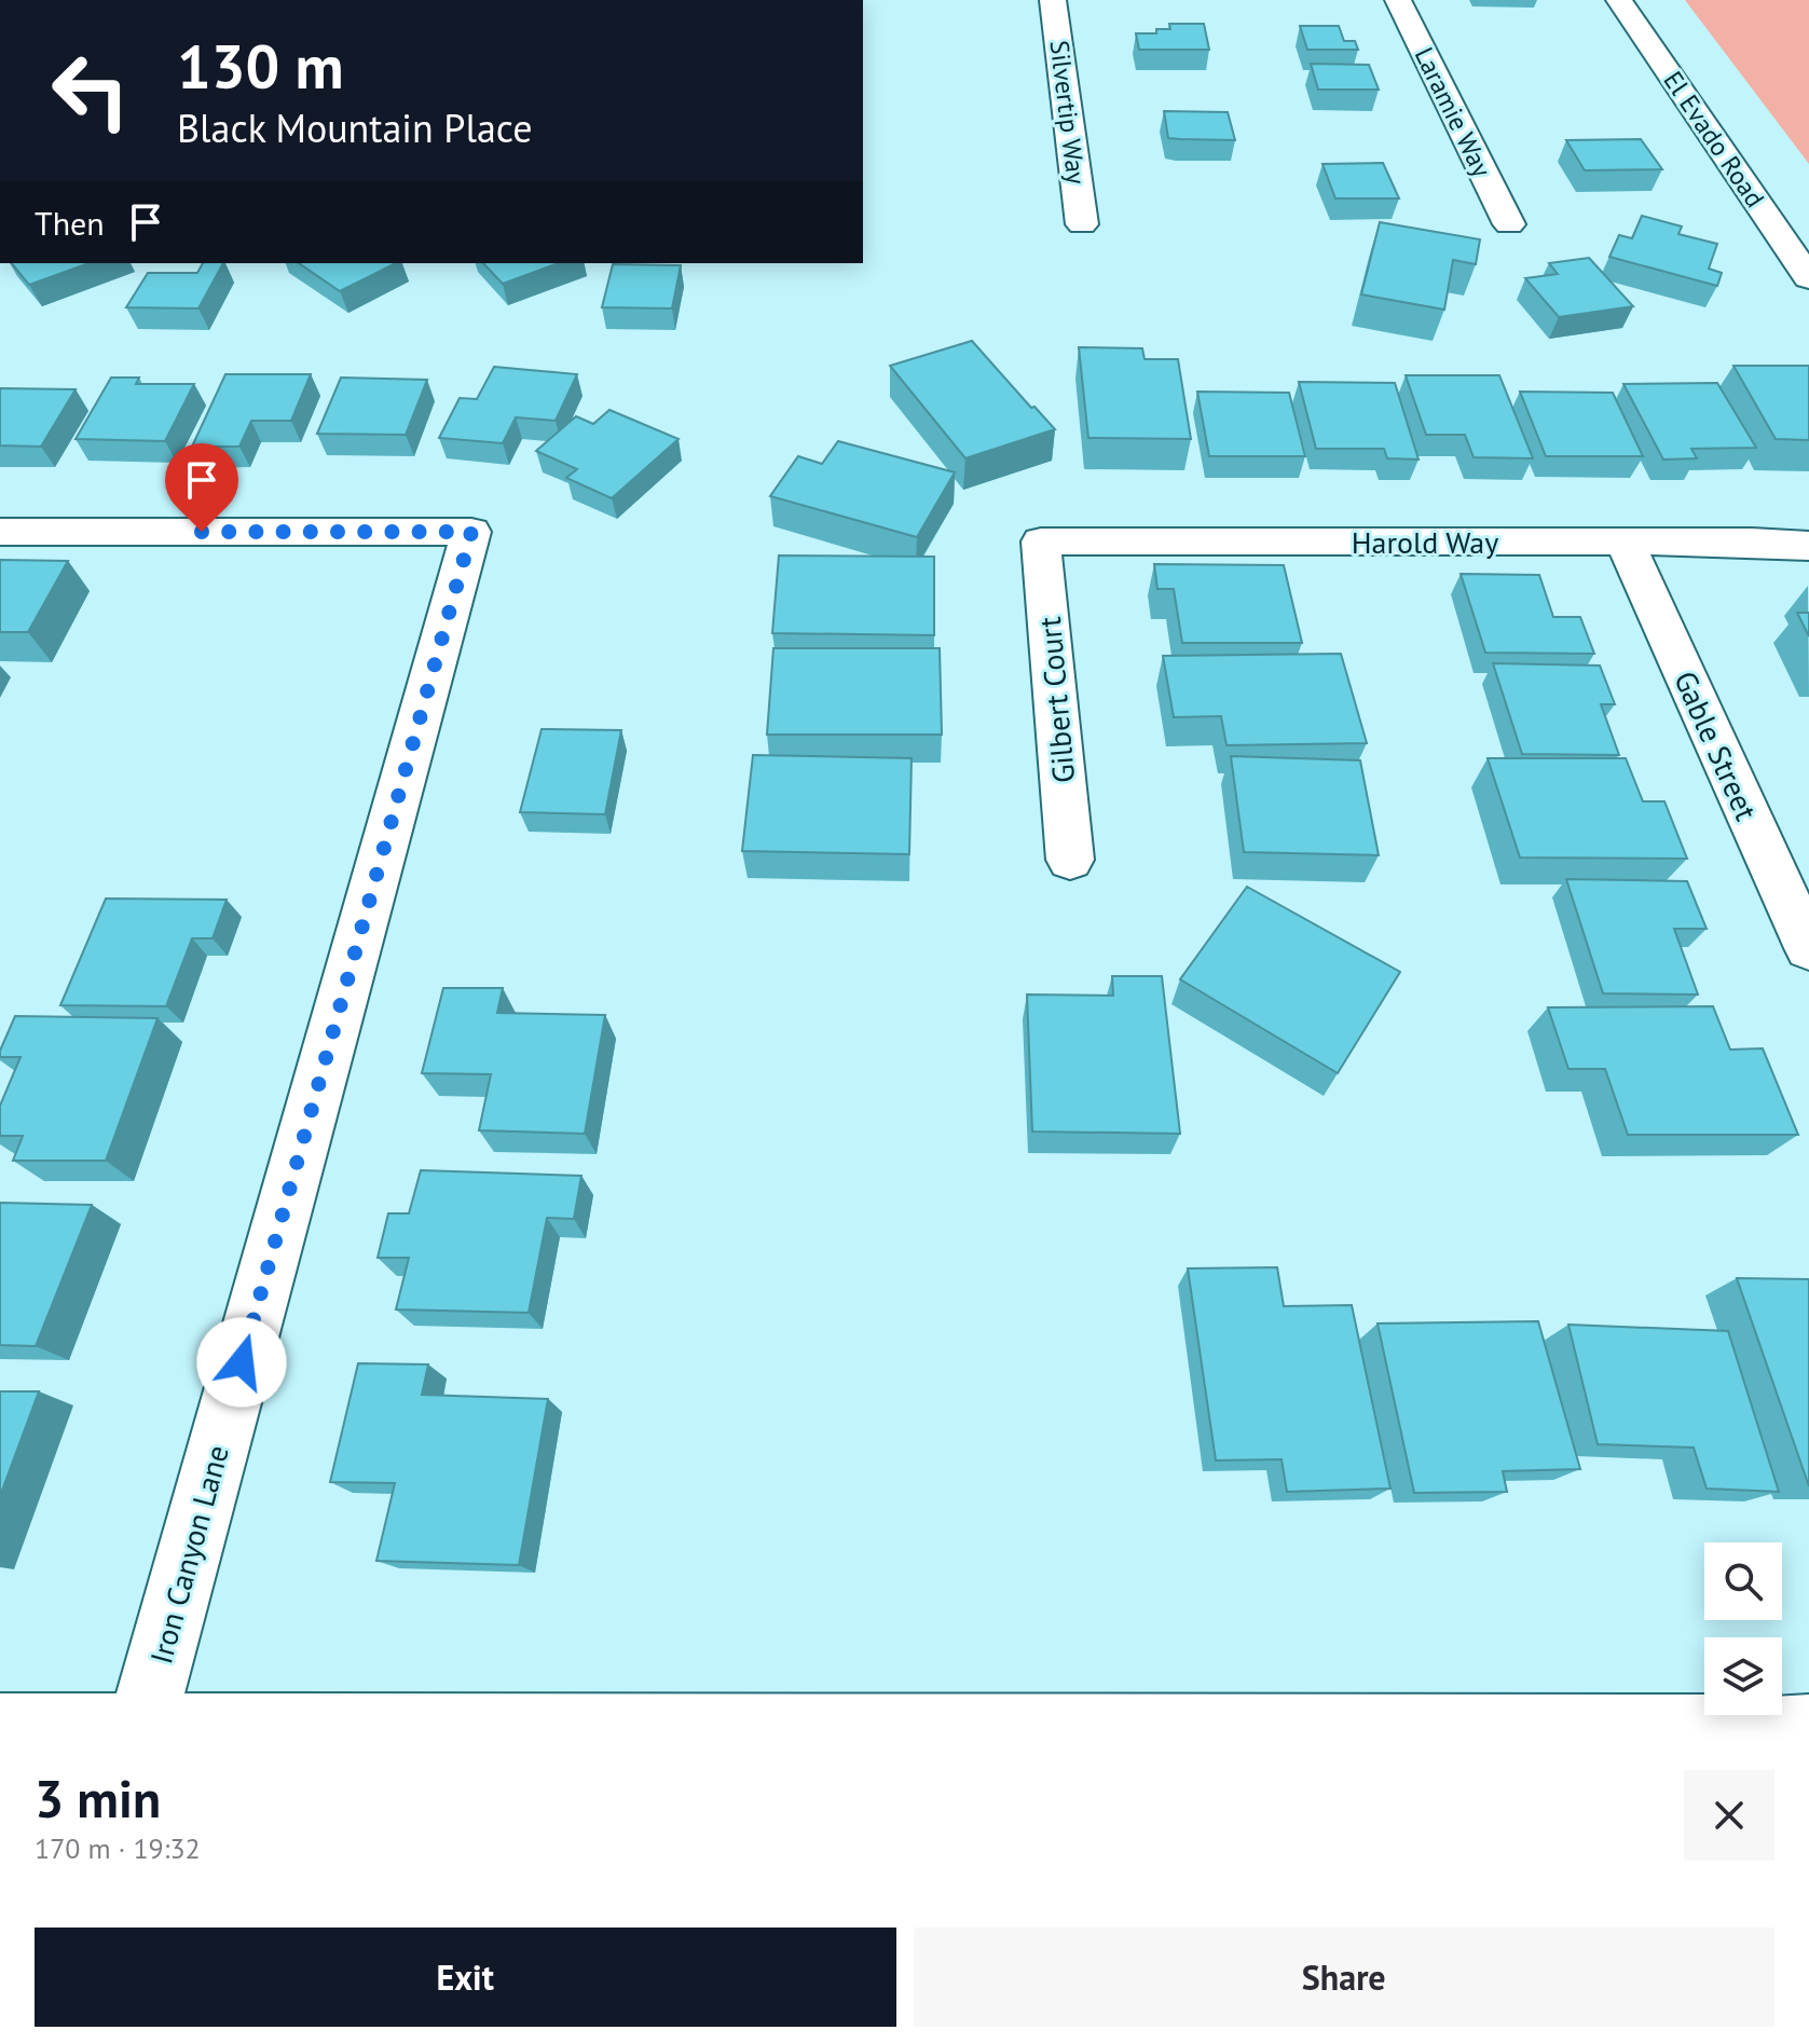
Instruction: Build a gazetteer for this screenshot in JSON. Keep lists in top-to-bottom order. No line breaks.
{"streets":{"street":["Silvertip Way","Laramie Way","El Evado Road","Harold Way","Gilbert Court","Gable Street","Iron Canyon Lane"]},"crossings":[["Harold Way","Gilbert Court"],["Harold Way","Gable Street"]],"page":{"turn":["130 m","Black Mountain Place"],"then":"Then","heading":["3 min","170 m · 19:32"],"buttons":["Exit","Share"]}}
